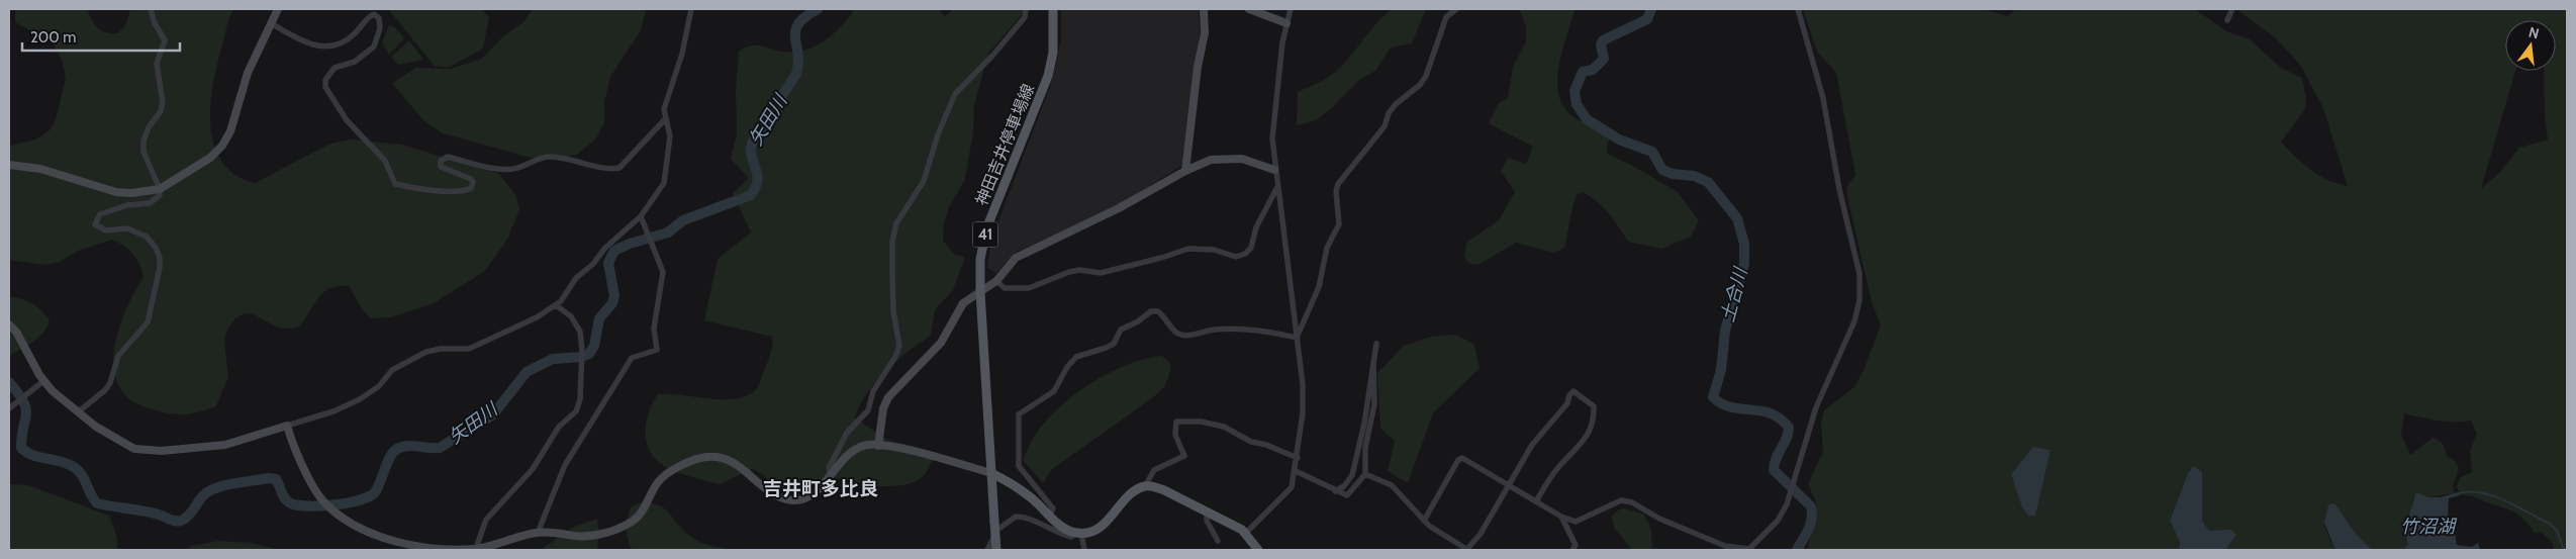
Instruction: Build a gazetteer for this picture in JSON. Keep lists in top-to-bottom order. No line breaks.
{"streets":{"main road":["神田吉井停車場線","41"]},"districts":["吉井町多比良"],"water":["矢田川","土合川","竹沼湖"],"scale_bar":"200 m","north":"top"}
